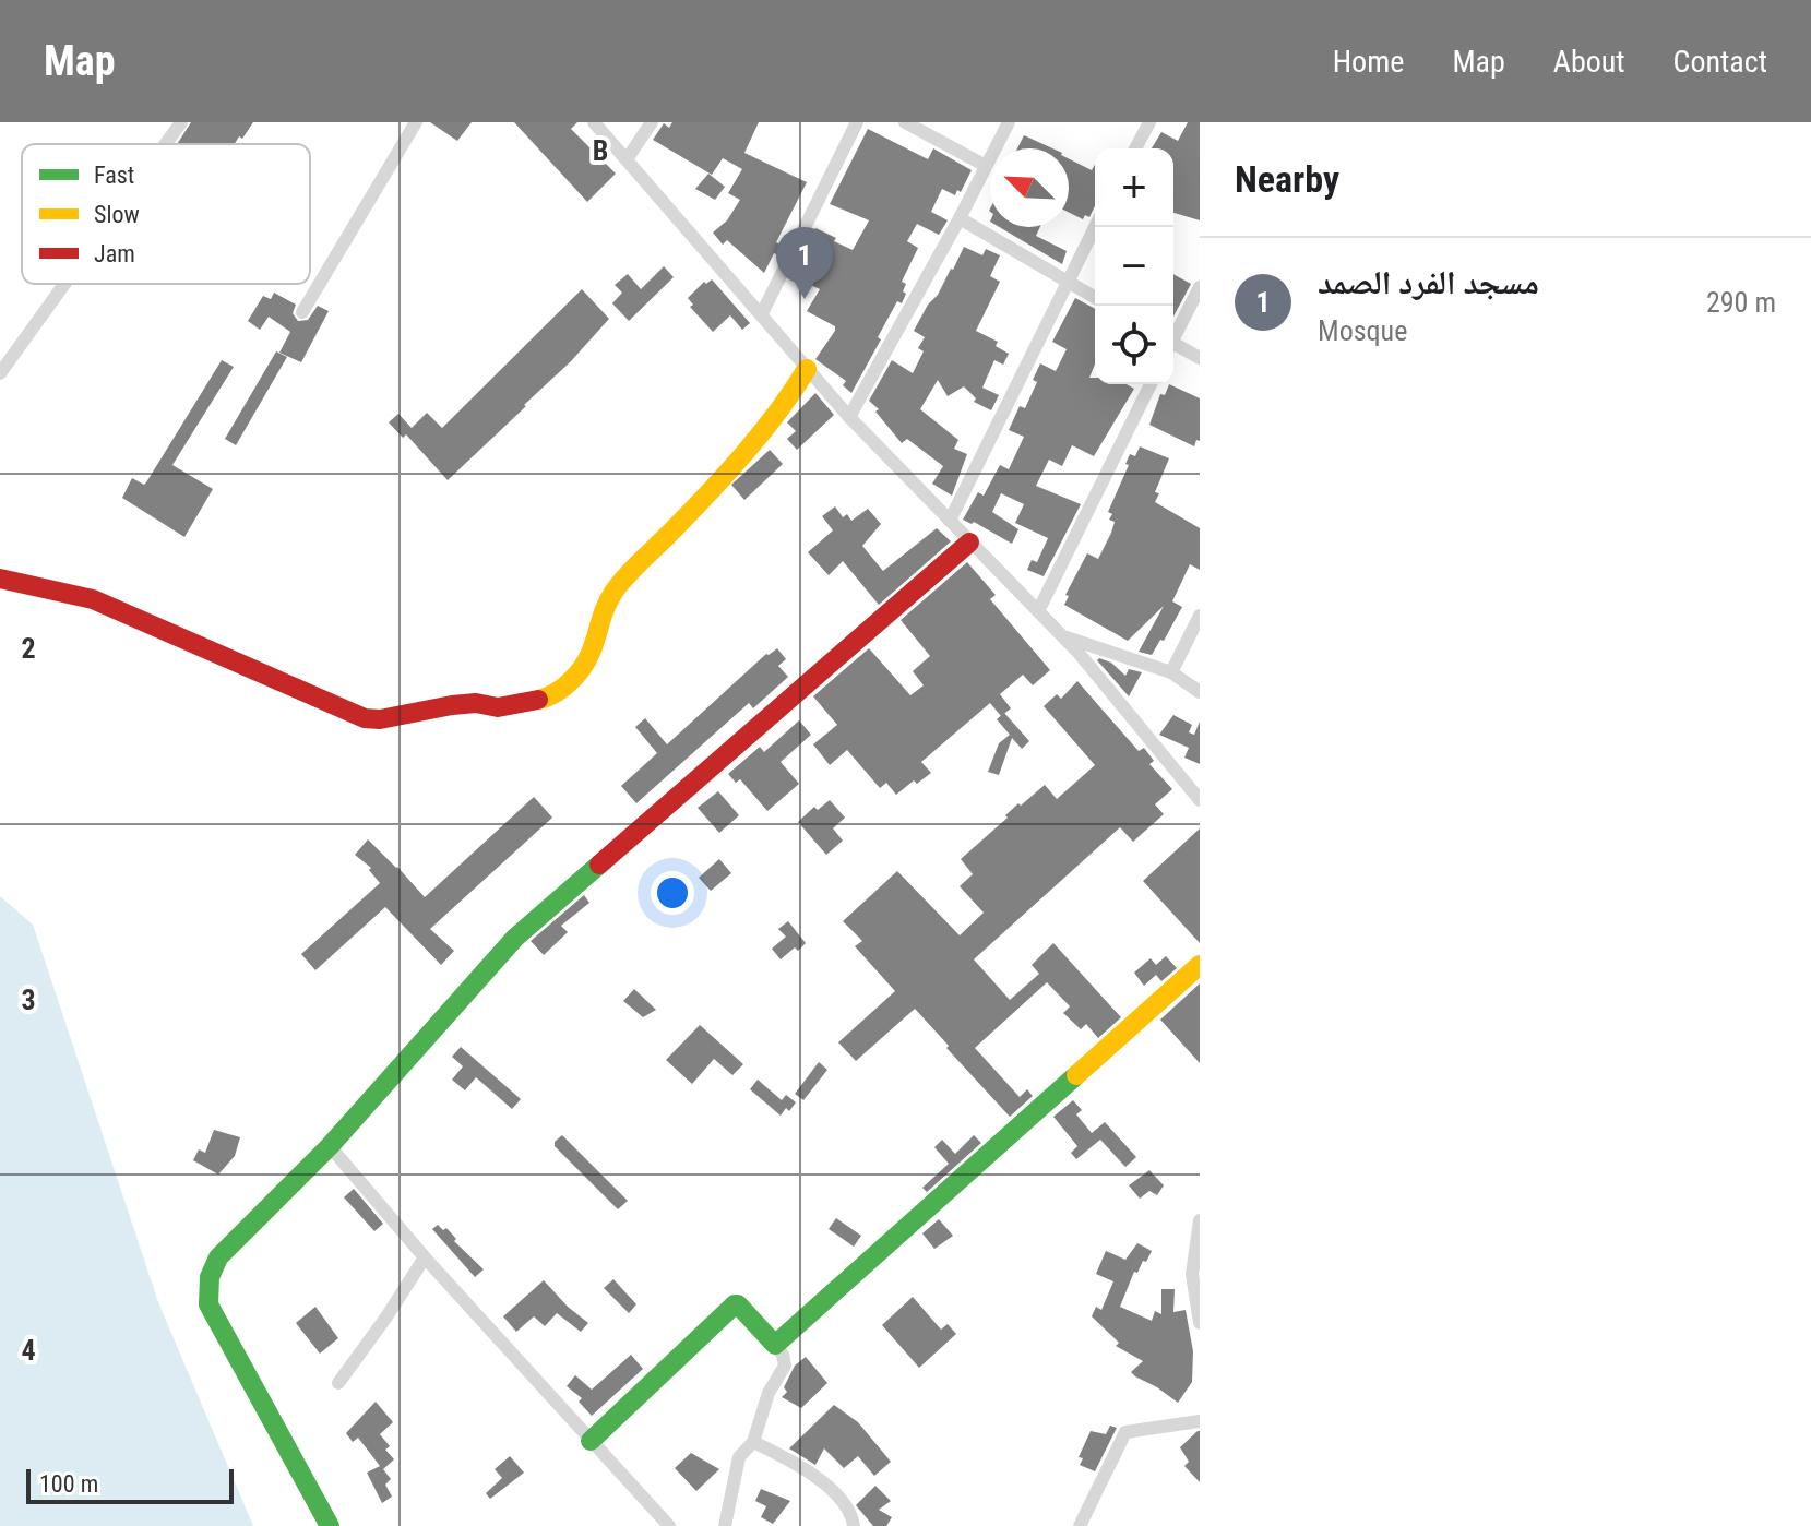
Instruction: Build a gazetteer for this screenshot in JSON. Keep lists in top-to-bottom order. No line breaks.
{"legend":["Fast","Slow","Jam"],"scale_bar":"100 m","north":"top left","page":{"header":"Map","nav":["Home","Map","About","Contact"],"heading":"Nearby","map_buttons":["+","−"],"pins":"1","list":[{"mark":"1","name":"مسجد الفرد الصمد","note":"Mosque","value":"290 m"}],"scale":"100 m"},"grid":{"columns":["B"],"rows":["2","3","4"]}}
